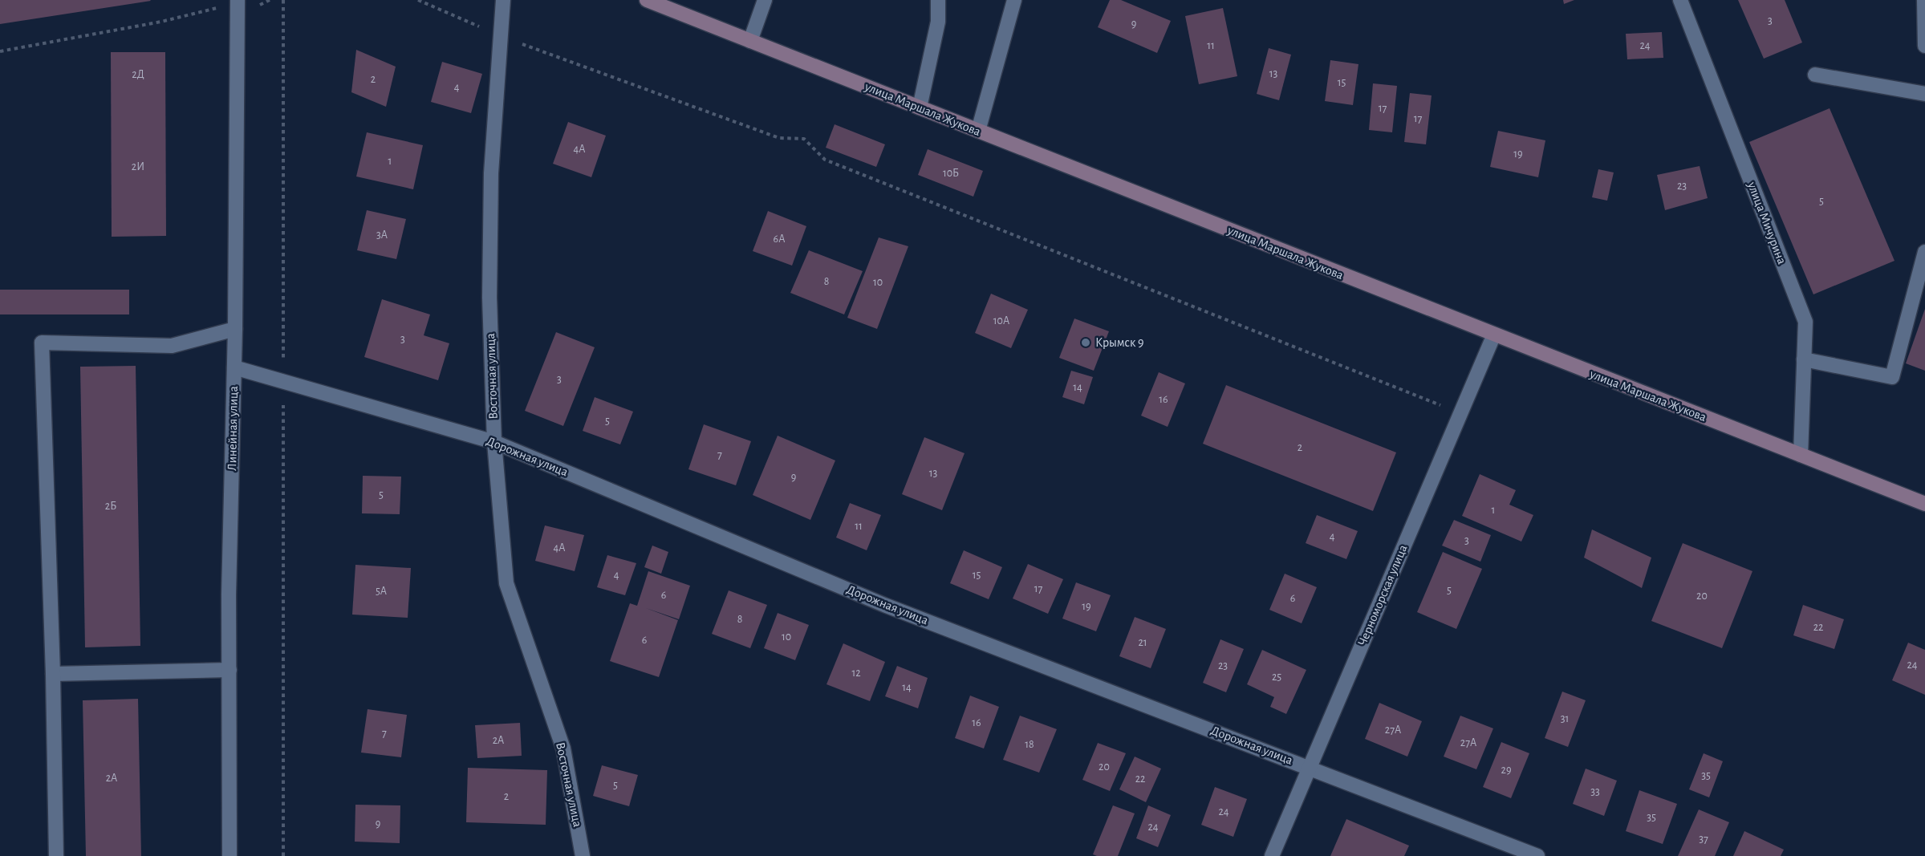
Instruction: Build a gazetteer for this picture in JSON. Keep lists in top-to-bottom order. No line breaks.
{"streets":{"main road":["улица Маршала Жукова"],"street":["улица Мичурина","Восточная улица","Линейная улица","Дорожная улица","Черноморская улица"]},"crossings":[["улица Маршала Жукова","улица Мичурина"],["улица Маршала Жукова","Черноморская улица"],["Восточная улица","Дорожная улица"],["Линейная улица","Дорожная улица"],["Дорожная улица","Черноморская улица"]],"places":["Крымск 9"],"house_numbers":["3","9","11","24","13","2Д","2","15","4","17","17","4А","19","1","2И","10Б","23","5","3А","6А","8","10","10А","3","3","14","16","5","2","7","13","9","5","2Б","1","11","4","3","4А","4","15","17","5","5А","6","20","6","19","8","22","10","6","21","24","23","12","25","14","31","16","27А","7","2А","27А","18","20","29","35","2А","22","5","33","2","24","35","9","24","37"]}
